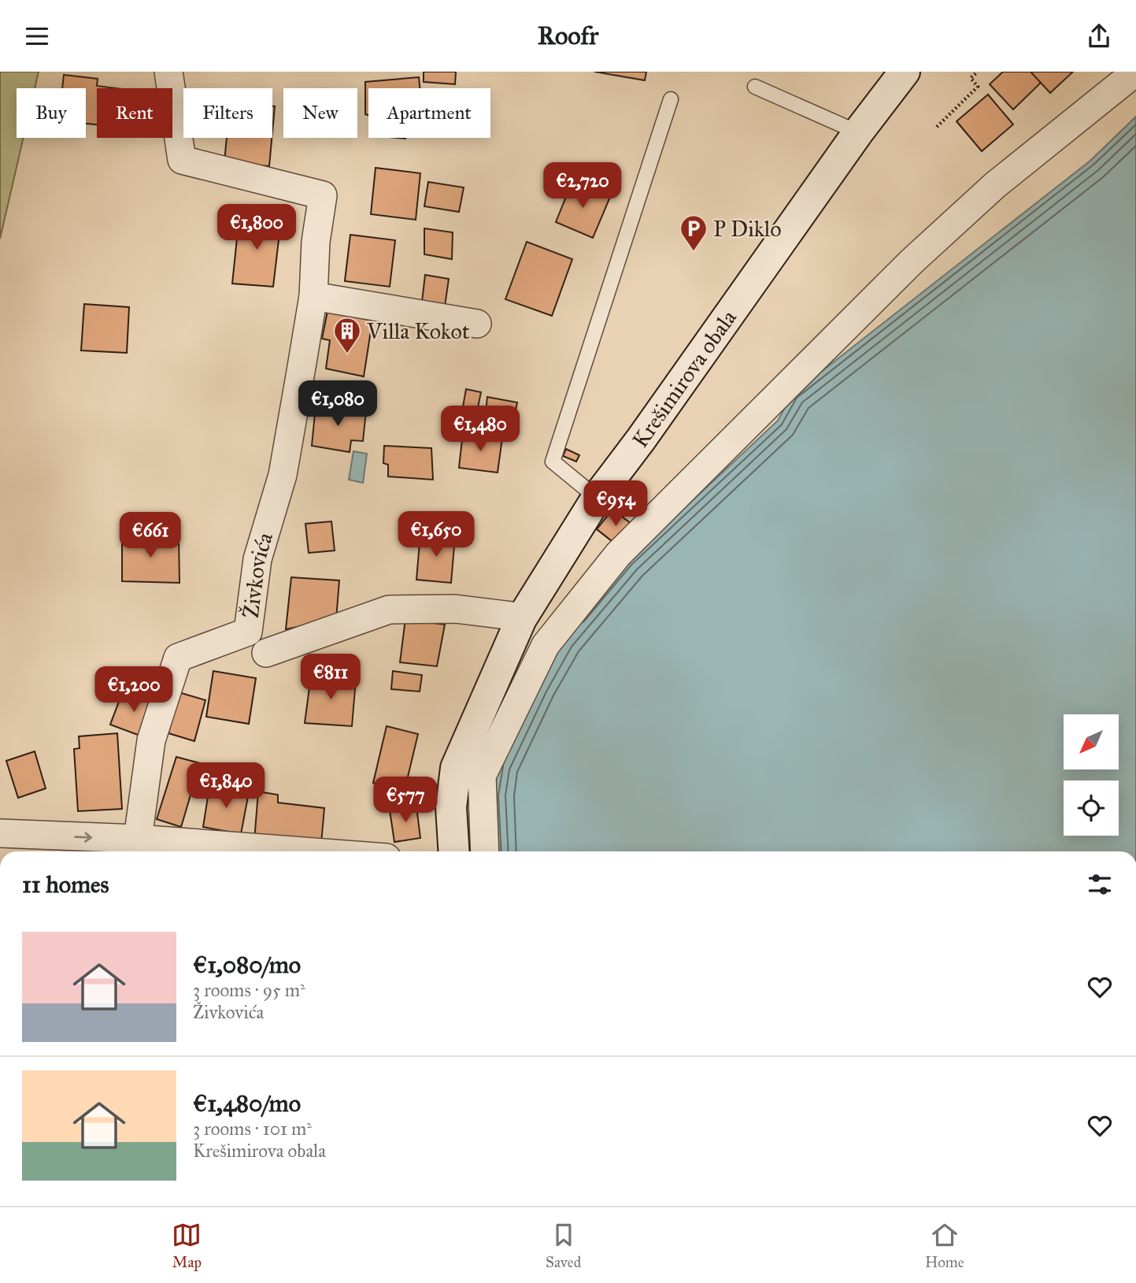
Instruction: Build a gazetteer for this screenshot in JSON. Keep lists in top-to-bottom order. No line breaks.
{"streets":{"street":["Krešimirova obala","Živkovića"]},"crossings":[["Krešimirova obala","Živkovića"]],"places":{"parking":["P Diklo"],"building":["Villa Kokot"]},"north":"bottom left","page":{"header":"Roofr","chip":["Buy","Rent","Filters","New","Apartment"],"price":["€2,720","€1,800","€1,080","€1,480","€954","€1,650","€661","€811","€1,200","€1,840","€577"],"heading":"11 homes","list":[{"name":"€1,080/mo","note":"3 rooms · 95 m² · Živkovića"},{"name":"€1,480/mo","note":"3 rooms · 101 m² · Krešimirova obala"}],"tabs":["Map","Saved","Home"]}}
